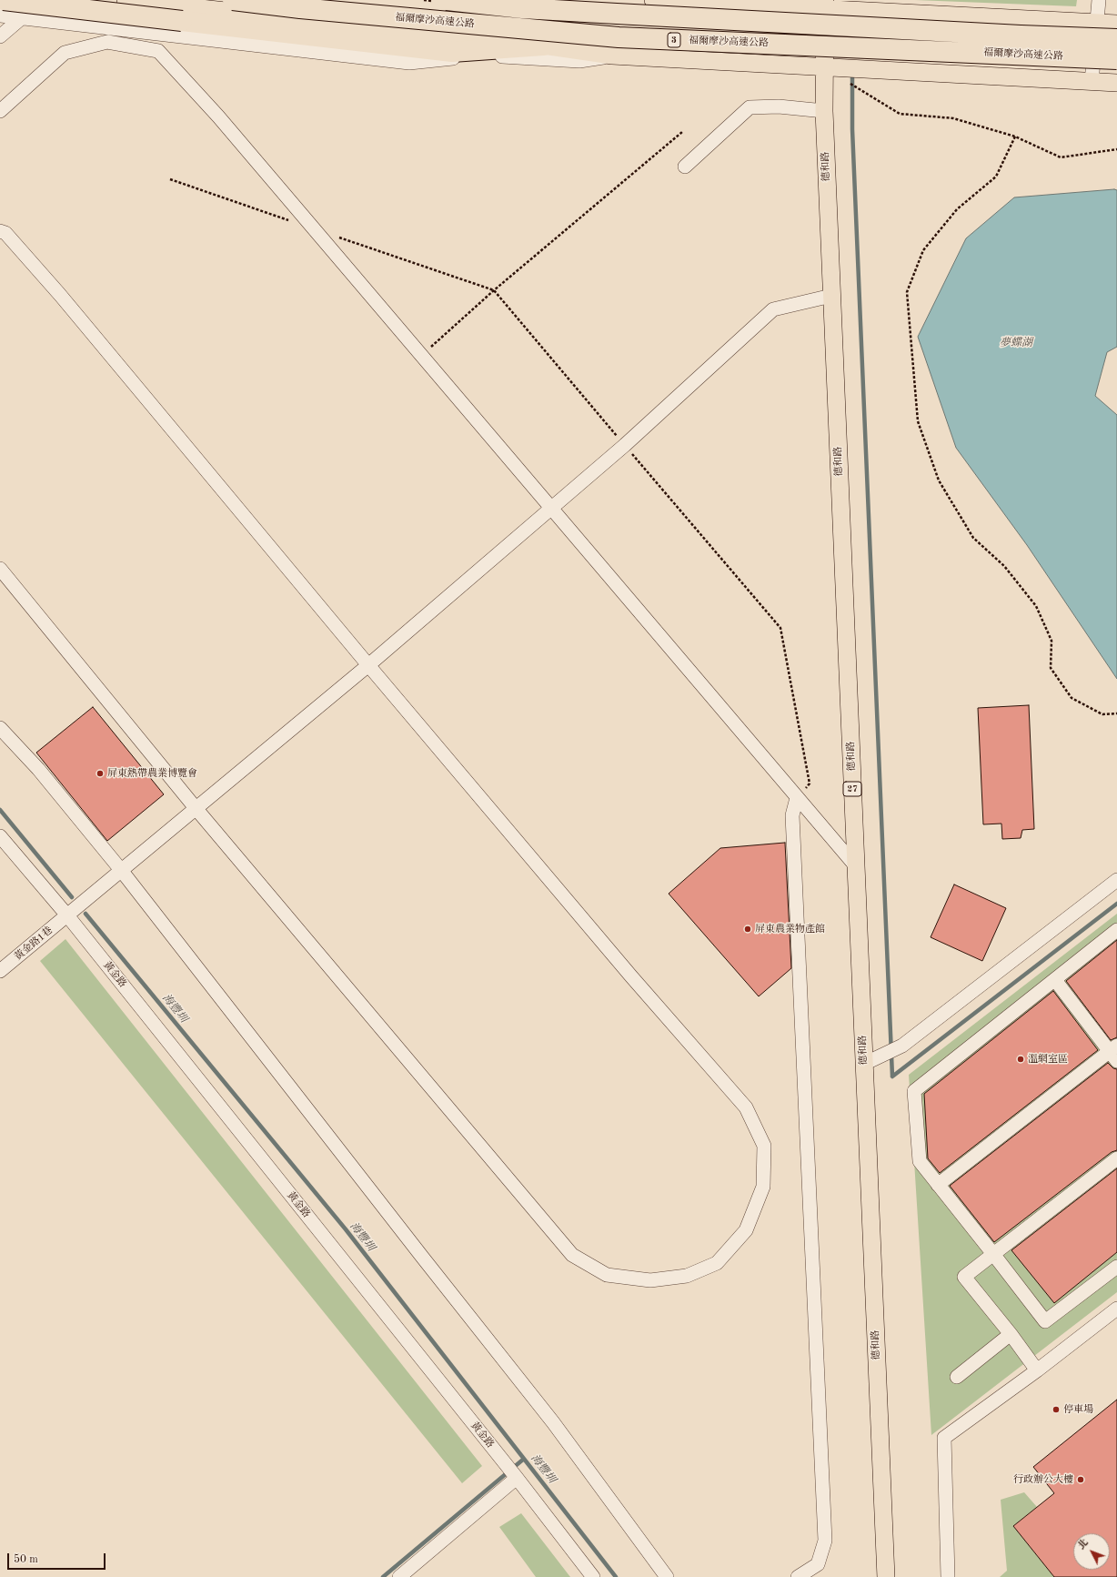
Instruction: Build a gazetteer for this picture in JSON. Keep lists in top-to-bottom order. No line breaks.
{"streets":{"highway":["福爾摩沙高速公路","3"],"main road":["德和路","27"],"street":["黃金路1巷","黃金路"]},"crossings":[["德和路","黃金路1巷"],["黃金路1巷","黃金路"]],"water":["夢蝶湖","海豐圳"],"places":["屏東熱帶農業博覽會","屏東農業物產館","溫網室區","停車場","行政辦公大樓"],"scale_bar":"50 m","north":"top left"}
